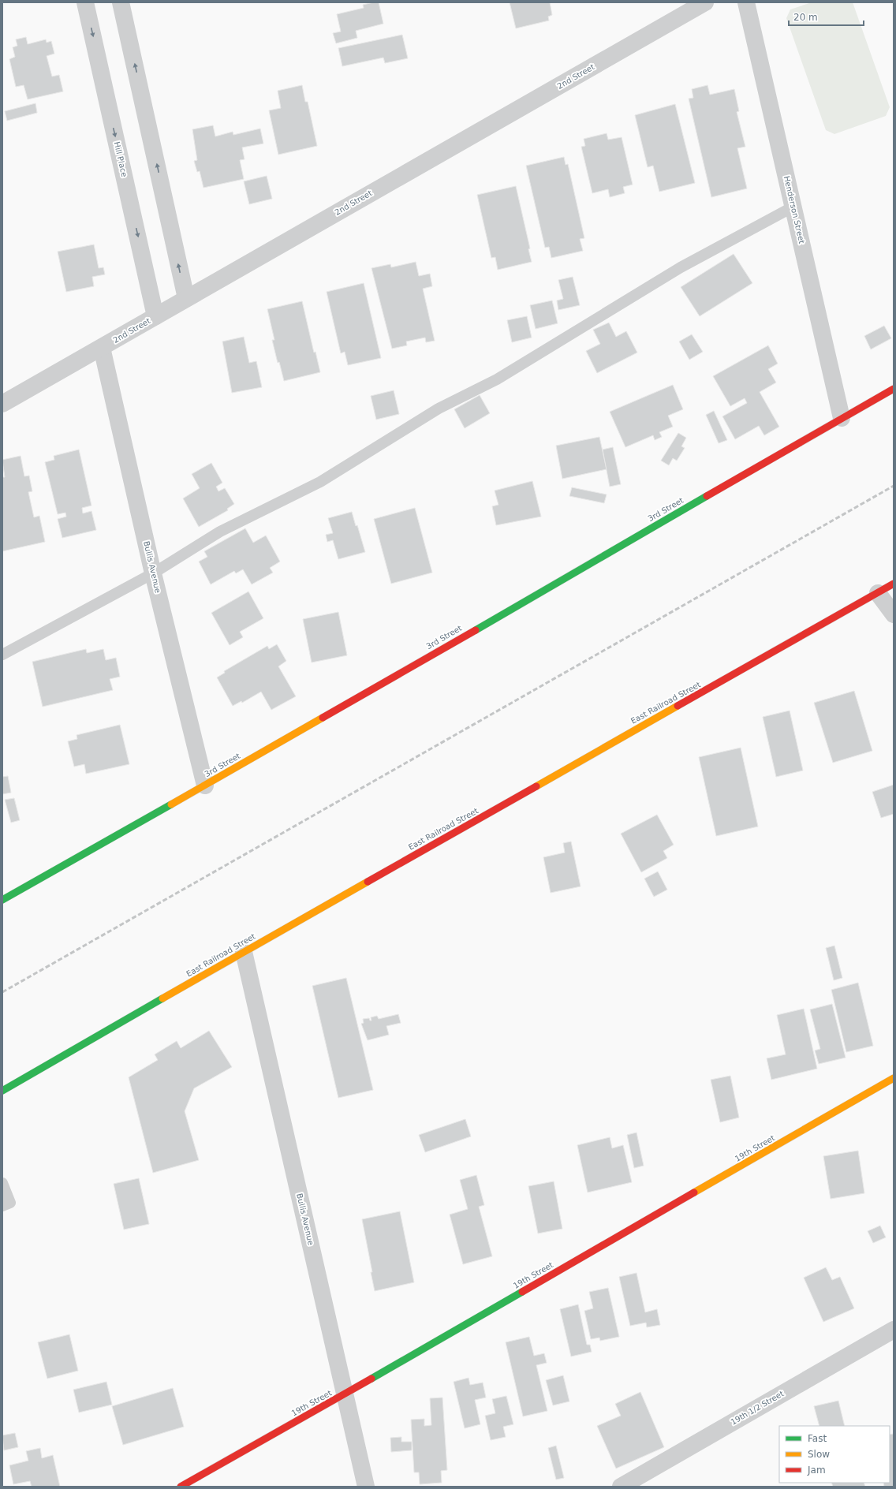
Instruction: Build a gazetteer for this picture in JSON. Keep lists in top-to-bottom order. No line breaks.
{"streets":{"street":["2nd Street","Hill Place","Henderson Street","3rd Street","Bullis Avenue","East Railroad Street","19th Street","19th 1/2 Street"]},"crossings":[["2nd Street","Hill Place"],["2nd Street","Bullis Avenue"],["Henderson Street","3rd Street"],["3rd Street","Bullis Avenue"],["Bullis Avenue","East Railroad Street"],["Bullis Avenue","19th Street"]],"legend":["Fast","Slow","Jam"],"scale_bar":"20 m"}
